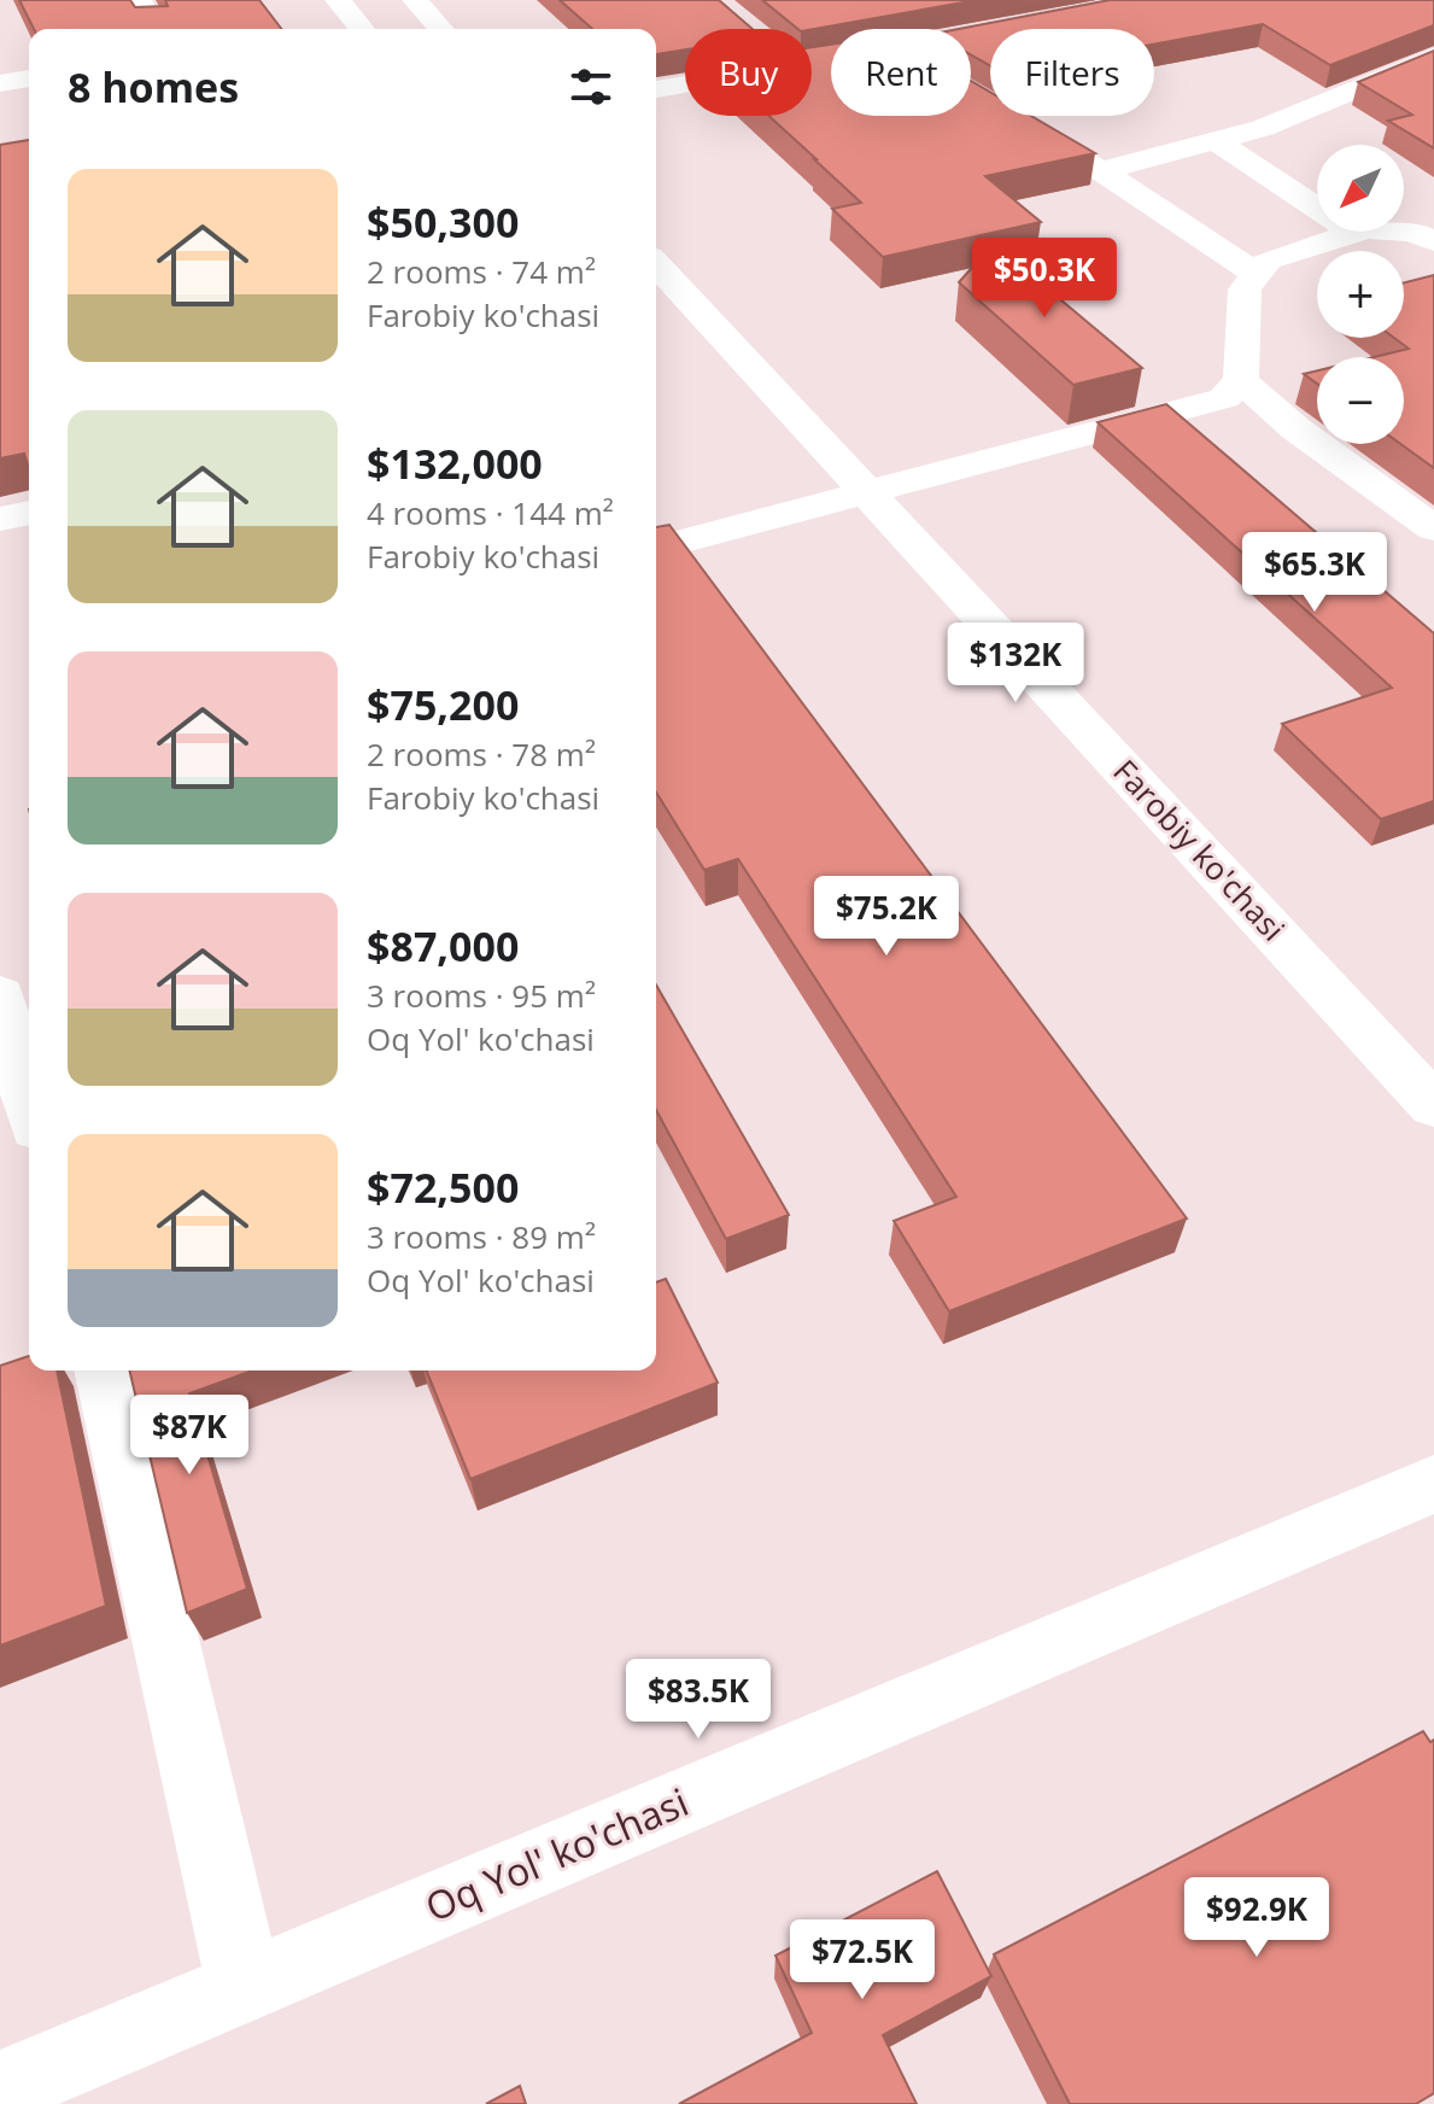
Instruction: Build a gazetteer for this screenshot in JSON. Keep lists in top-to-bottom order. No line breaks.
{"streets":{"street":["Farobiy ko'chasi","Oq Yol' ko'chasi"]},"north":"bottom left","page":{"chip":["Buy","Rent","Filters"],"heading":"8 homes","map_buttons":["+","−"],"list":[{"name":"$50,300","note":"2 rooms · 74 m² · Farobiy ko'chasi"},{"name":"$132,000","note":"4 rooms · 144 m² · Farobiy ko'chasi"},{"name":"$75,200","note":"2 rooms · 78 m² · Farobiy ko'chasi"},{"name":"$87,000","note":"3 rooms · 95 m² · Oq Yol' ko'chasi"},{"name":"$72,500","note":"3 rooms · 89 m² · Oq Yol' ko'chasi"}],"price":["$50.3K","$65.3K","$132K","$75.2K","$87K","$83.5K","$92.9K","$72.5K"]}}
